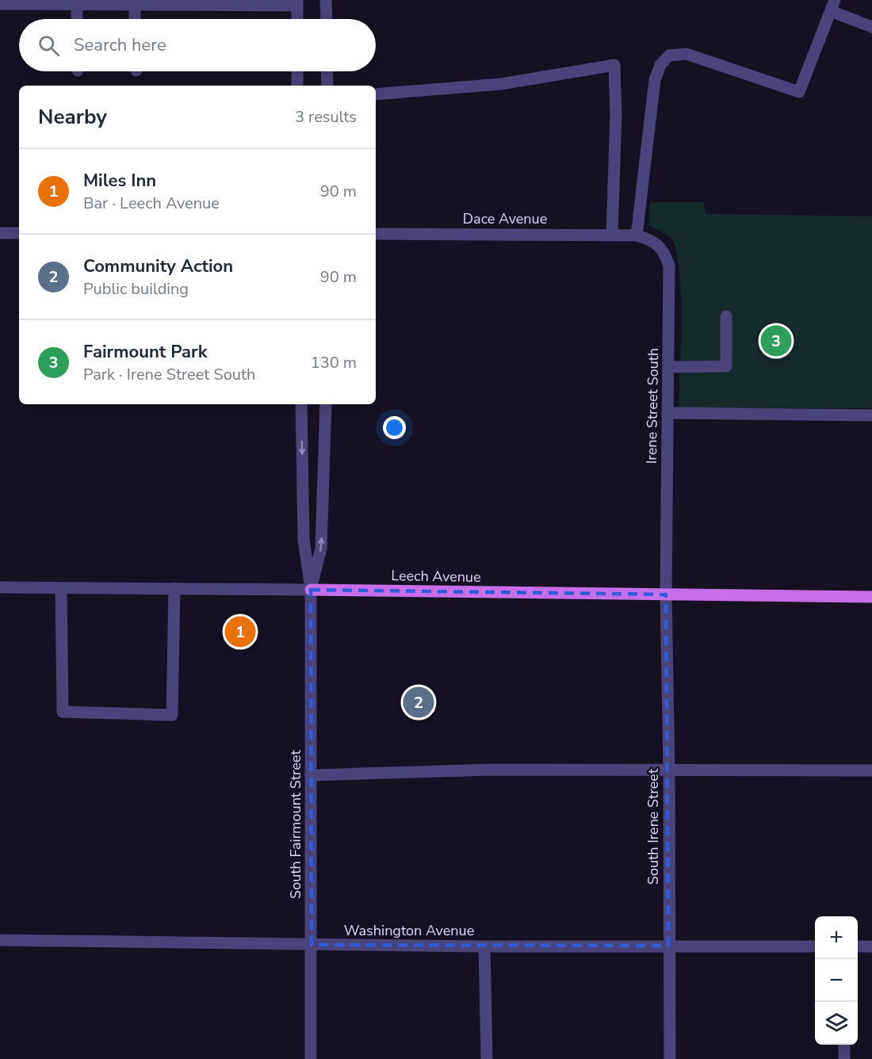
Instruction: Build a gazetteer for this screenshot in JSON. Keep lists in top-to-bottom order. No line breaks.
{"streets":{"main road":["Leech Avenue"],"street":["Dace Avenue","Irene Street South","South Fairmount Street","South Irene Street","Washington Avenue"]},"crossings":[["Dace Avenue","Irene Street South"],["Irene Street South","Leech Avenue"],["Irene Street South","South Irene Street"],["Leech Avenue","South Fairmount Street"],["Leech Avenue","South Irene Street"],["South Fairmount Street","Washington Avenue"],["South Irene Street","Washington Avenue"]],"page":{"search":"Search here","heading":["Nearby","3 results"],"list":[{"mark":"1","name":"Miles Inn","note":"Bar · Leech Avenue","value":"90 m"},{"mark":"2","name":"Community Action","note":"Public building","value":"90 m"},{"mark":"3","name":"Fairmount Park","note":"Park · Irene Street South","value":"130 m"}],"pins":["3","1","2"],"map_buttons":["+","−"]}}
